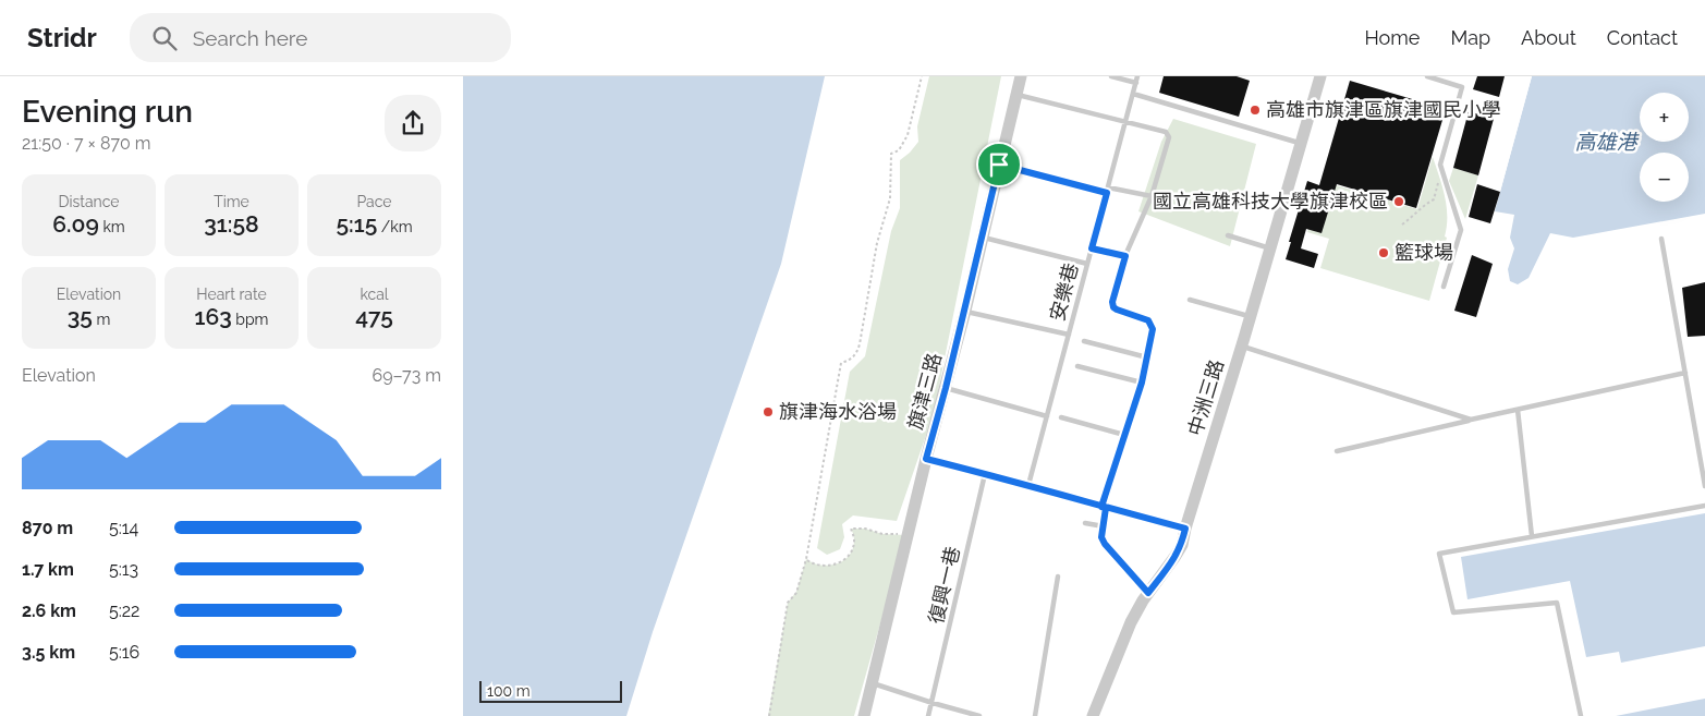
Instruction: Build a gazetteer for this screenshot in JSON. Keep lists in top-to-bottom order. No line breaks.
{"streets":{"street":["旗津三路","中洲三路"],"lane":["安樂巷","復興一巷"]},"water":["高雄港"],"places":["高雄市旗津區旗津國民小學","國立高雄科技大學旗津校區","籃球場","旗津海水浴場"],"scale_bar":"100 m","page":{"header":"Stridr","search":"Search here","nav":["Home","Map","About","Contact"],"heading":["Evening run","21:50 · 7 × 870 m"],"map_buttons":["+","−"],"stats":[["Distance","6.09 km"],["Time","31:58"],["Pace","5:15 /km"],["Elevation","35 m"],["Heart rate","163 bpm"],["kcal","475"]],"chart":["Elevation","69–73 m"],"list":[{"name":"870 m","note":"5:14"},{"name":"1.7 km","note":"5:13"},{"name":"2.6 km","note":"5:22"},{"name":"3.5 km","note":"5:16"}],"scale":"100 m"}}
